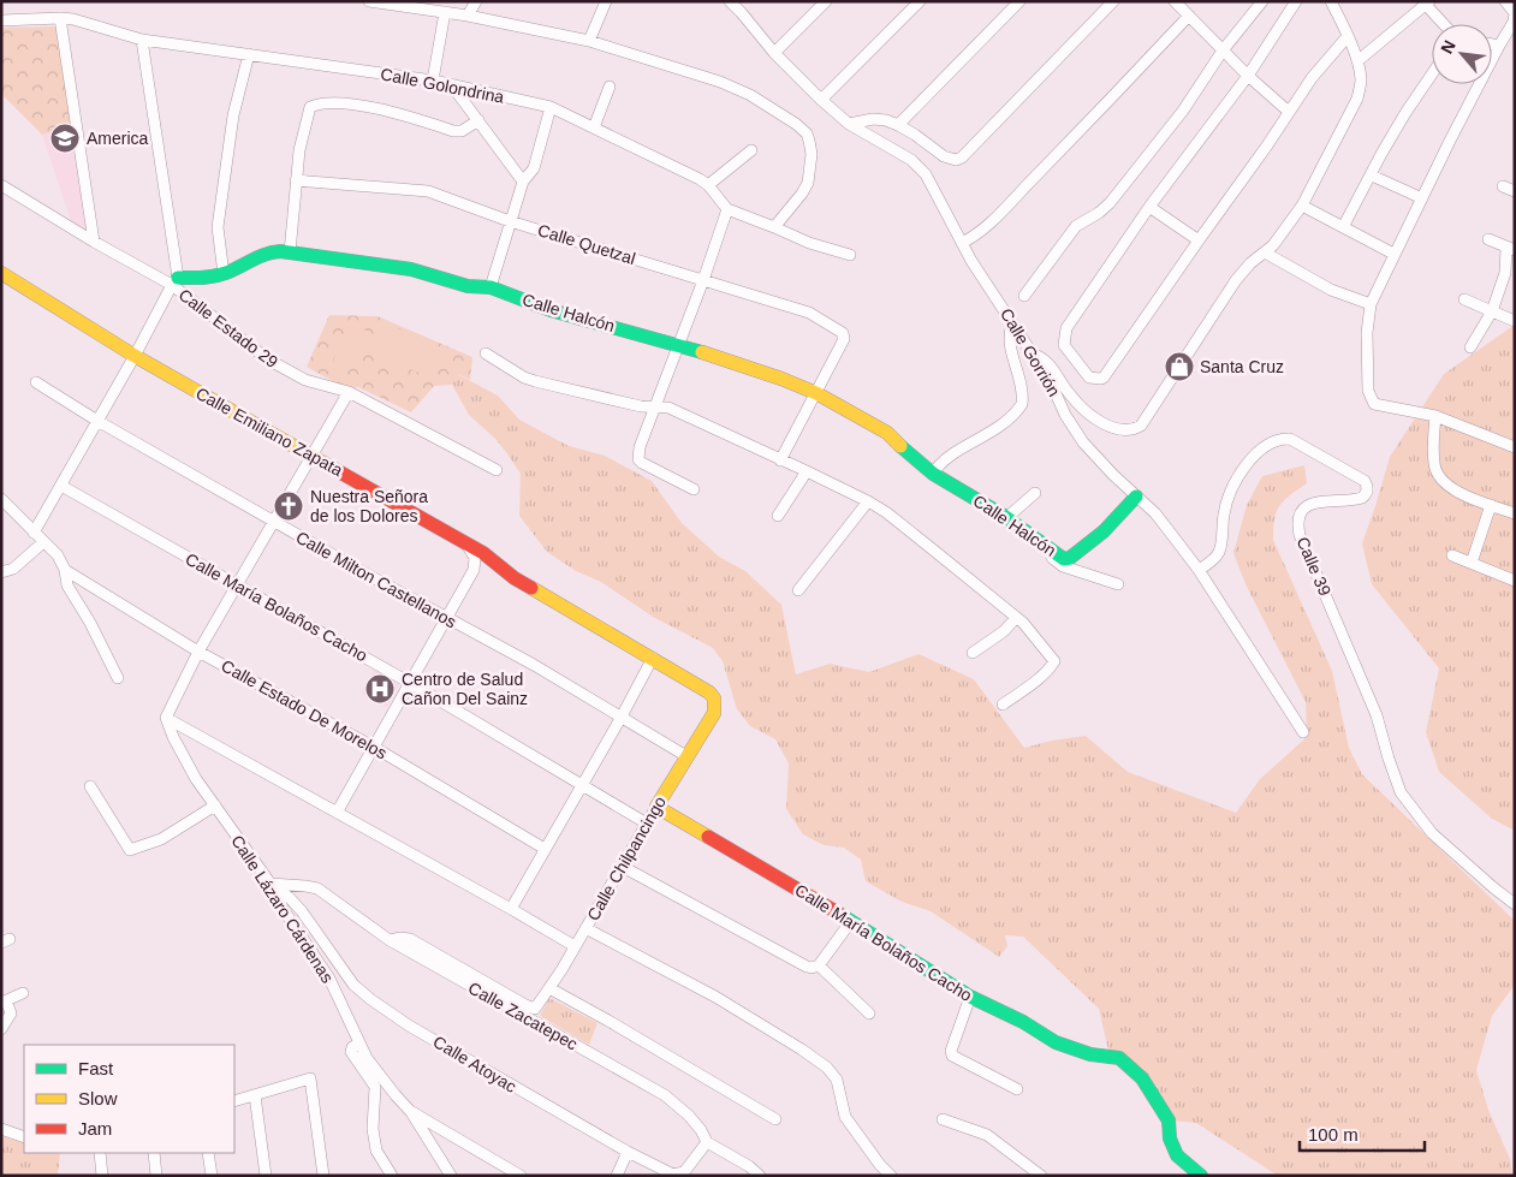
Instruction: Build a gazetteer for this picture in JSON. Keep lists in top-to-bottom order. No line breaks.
{"streets":{"street":["Calle Golondrina","Calle Quetzal","Calle Halcón","Calle Estado 29","Calle Gorrión","Calle Emiliano Zapata","Calle 39","Calle Milton Castellanos","Calle María Bolaños Cacho","Calle Estado De Morelos","Calle Chilpancingo","Calle Lázaro Cárdenas","Calle Zacatepec","Calle Atoyac"]},"crossings":[["Calle Quetzal","Calle Halcón"],["Calle Halcón","Calle Estado 29"],["Calle Halcón","Calle Gorrión"],["Calle Gorrión","Calle 39"],["Calle Emiliano Zapata","Calle Chilpancingo"],["Calle Milton Castellanos","Calle Chilpancingo"],["Calle María Bolaños Cacho","Calle Chilpancingo"],["Calle Chilpancingo","Calle Zacatepec"],["Calle Lázaro Cárdenas","Calle Zacatepec"],["Calle Lázaro Cárdenas","Calle Atoyac"],["Calle Zacatepec","Calle Atoyac"]],"places":{"school or university":["America"],"shop":["Santa Cruz"],"church":["Nuestra Señora de los Dolores"],"hospital":["Centro de Salud Cañon Del Sainz"]},"legend":["Fast","Slow","Jam"],"scale_bar":"100 m","north":"top left"}
